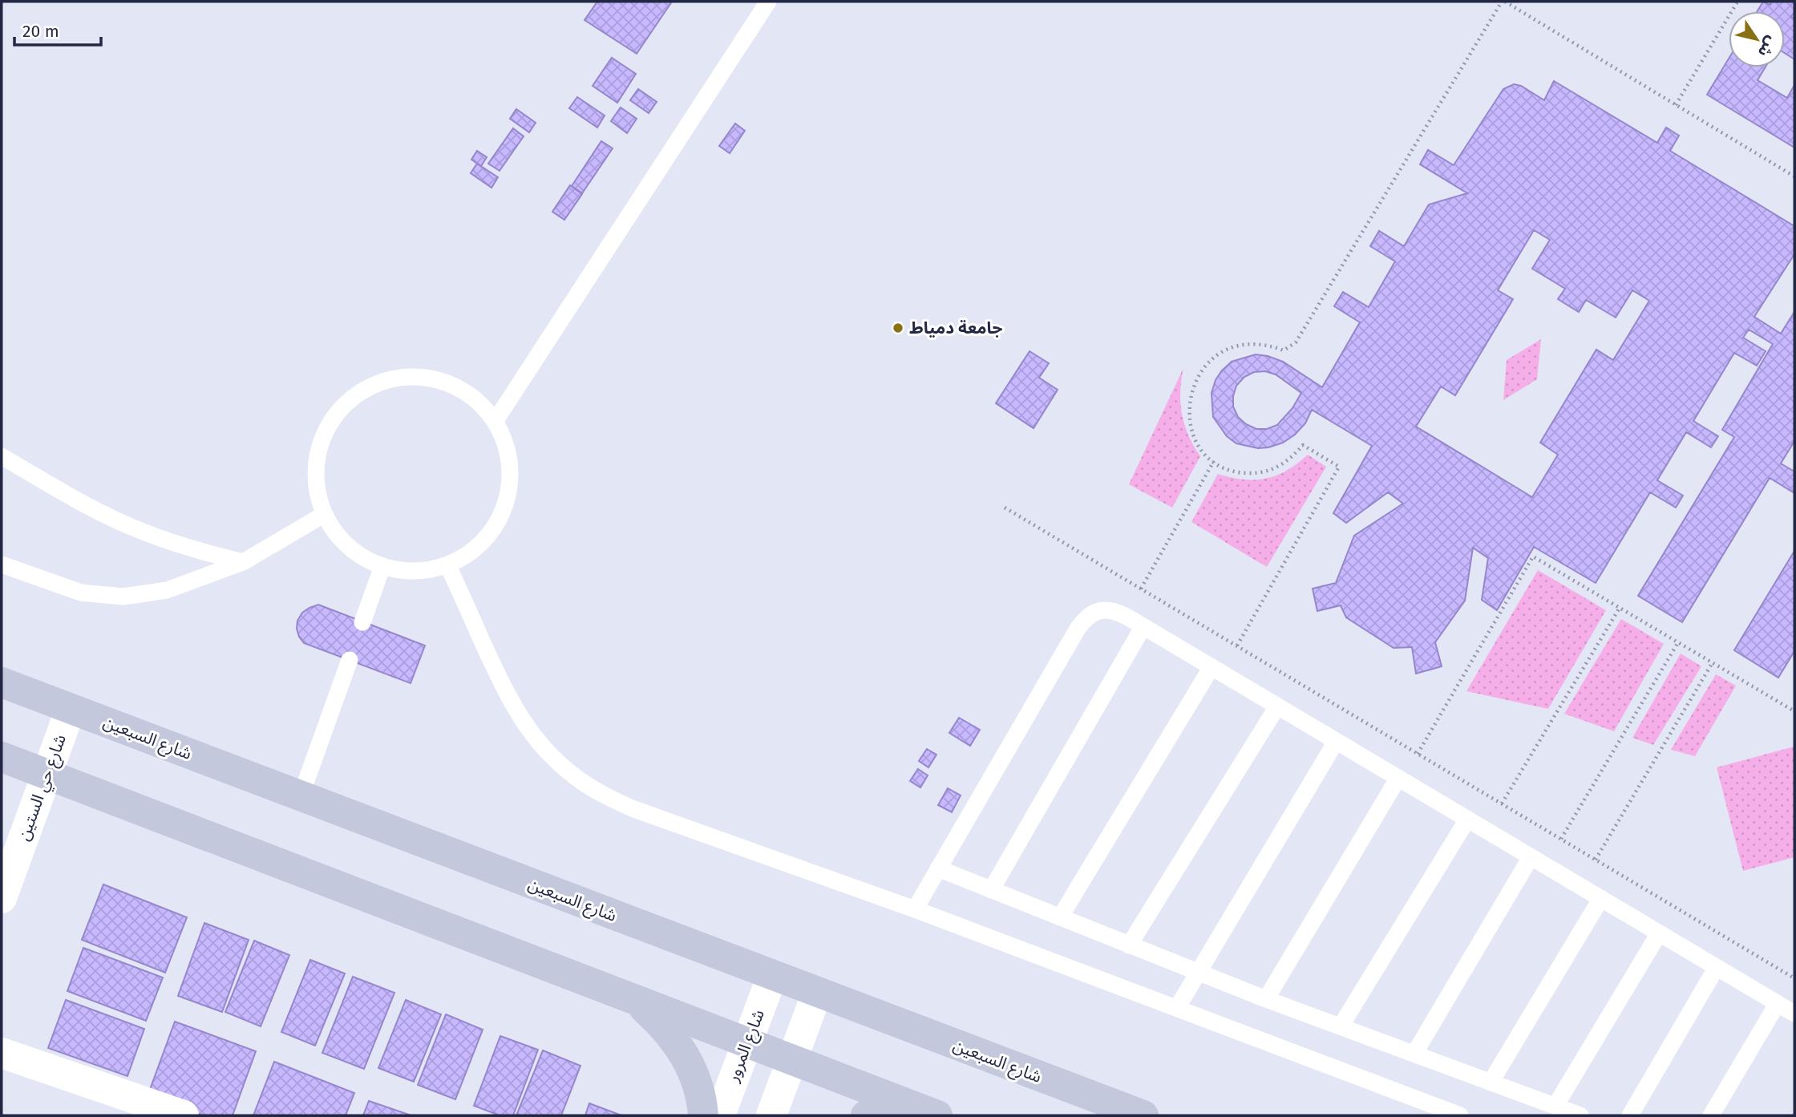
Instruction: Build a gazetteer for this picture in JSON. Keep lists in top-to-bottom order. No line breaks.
{"streets":{"main road":["شارع السبعين"],"street":["شارع حي الستين","شارع المرور"]},"crossings":[["شارع السبعين","شارع حي الستين"],["شارع السبعين","شارع المرور"]],"places":["جامعة دمياط"],"scale_bar":"20 m","north":"bottom right"}
